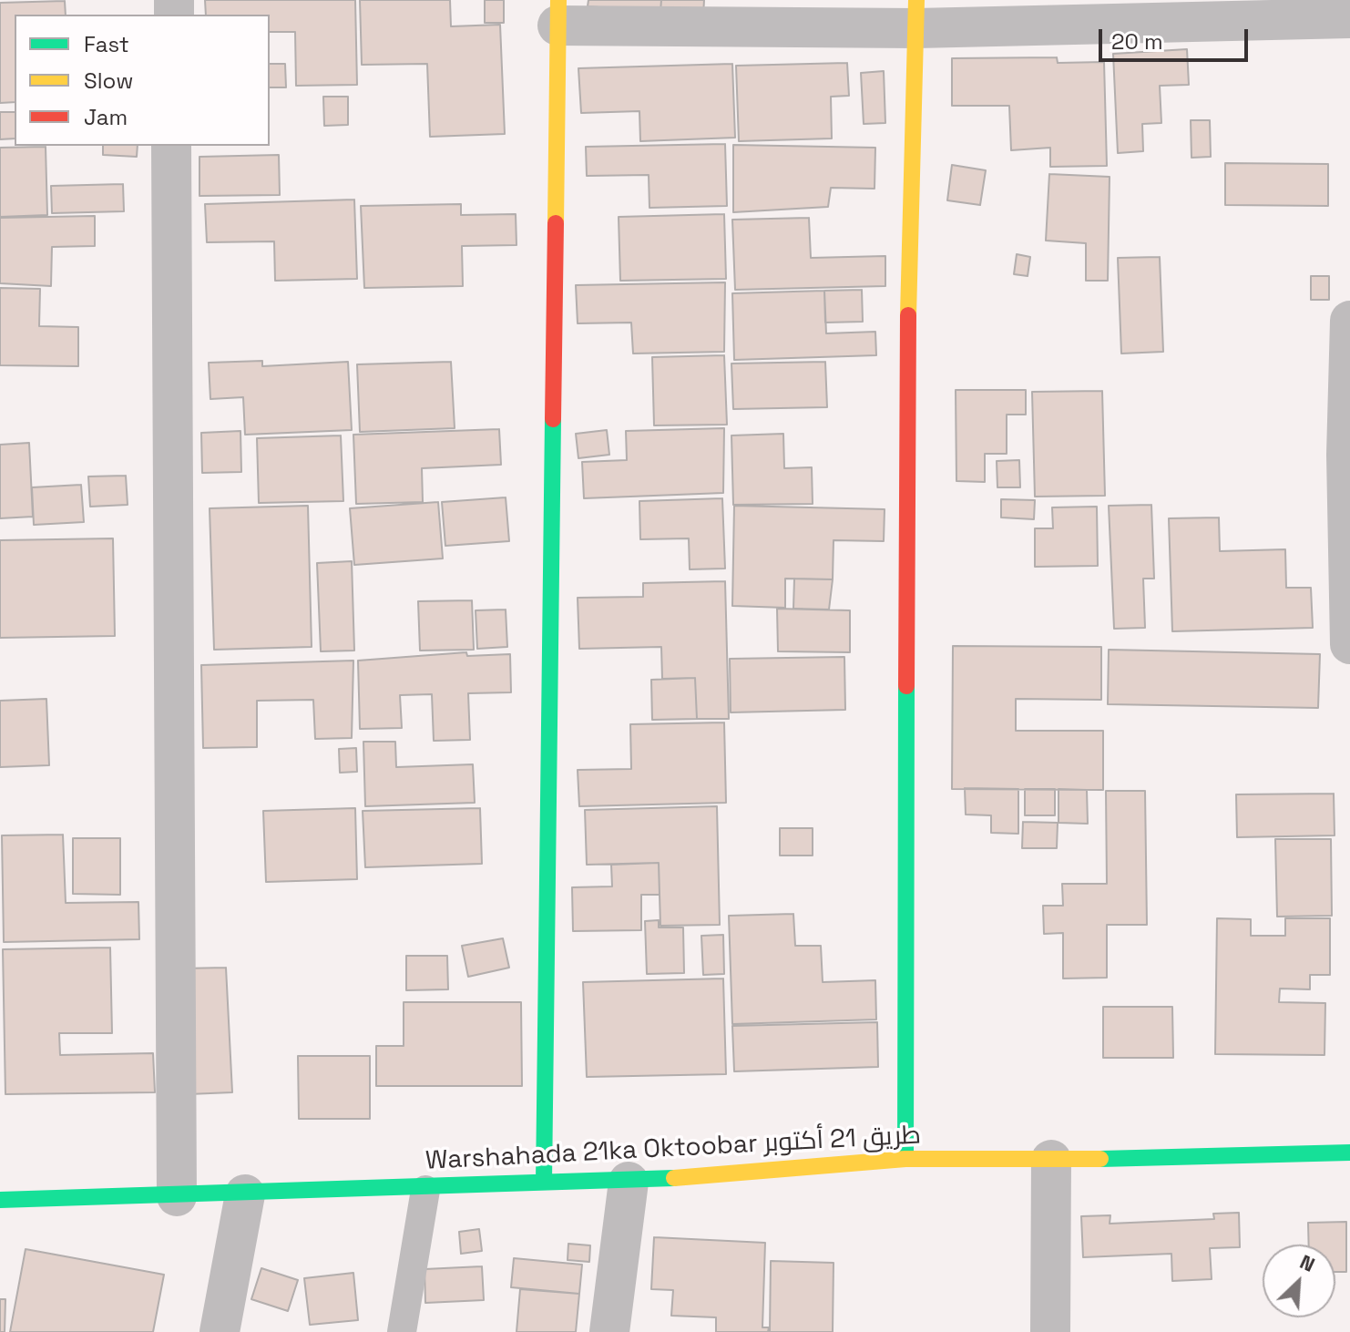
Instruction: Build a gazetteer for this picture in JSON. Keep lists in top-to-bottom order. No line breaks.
{"streets":{"street":["Warshahada 21ka Oktoobar طريق 21 أكتوبر"]},"legend":["Fast","Slow","Jam"],"scale_bar":"20 m","north":"top right"}
